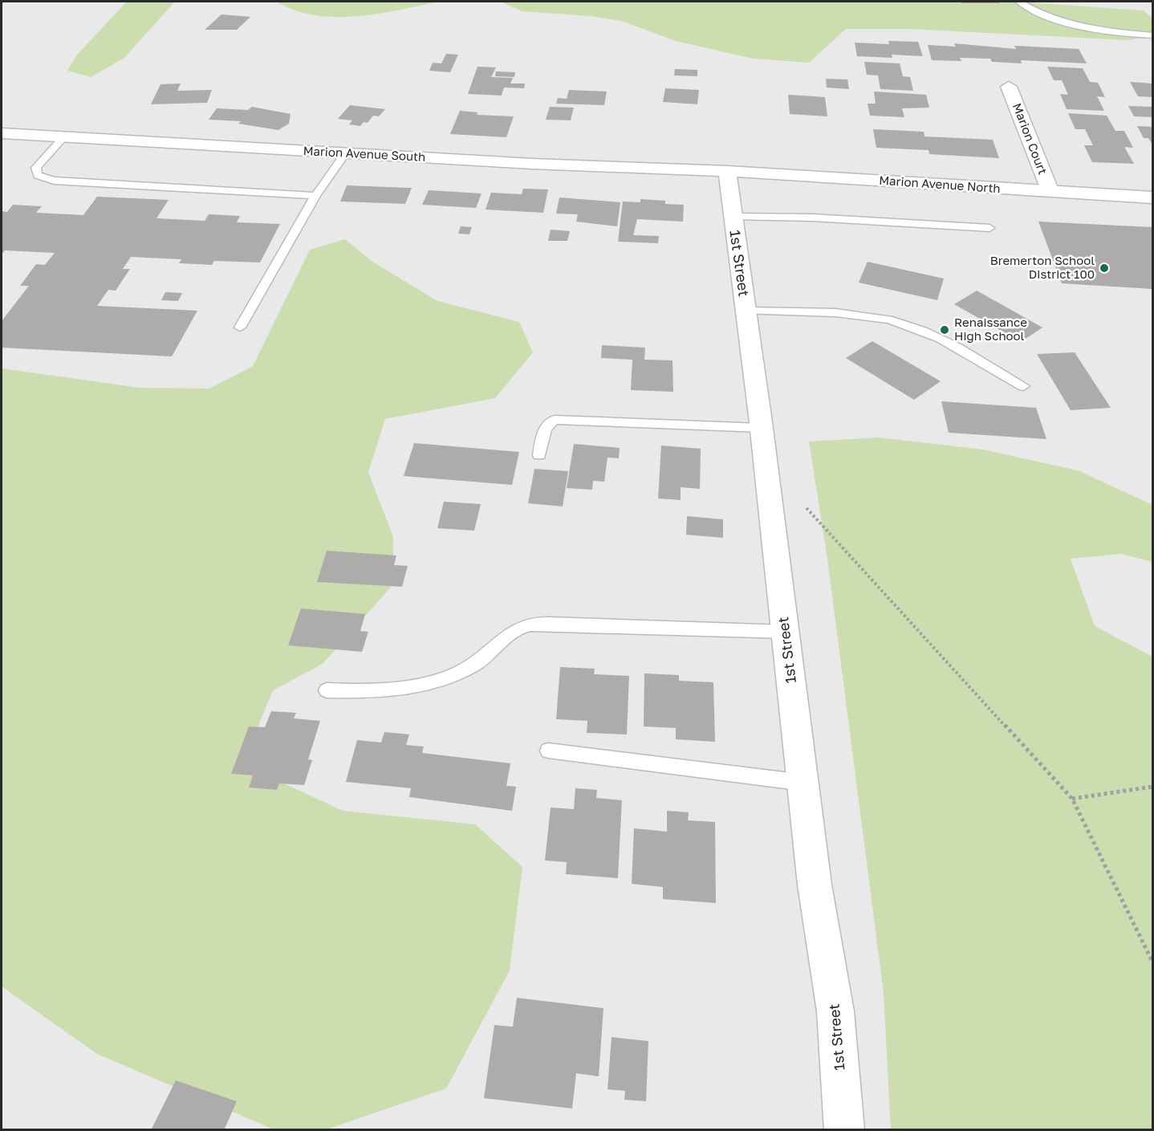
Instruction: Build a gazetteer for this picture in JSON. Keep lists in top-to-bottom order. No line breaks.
{"streets":{"main road":["Marion Court","Marion Avenue South","Marion Avenue North","1st Street"]},"crossings":[["Marion Court","Marion Avenue North"],["Marion Avenue South","Marion Avenue North"],["Marion Avenue South","1st Street"],["Marion Avenue North","1st Street"]],"places":["Bremerton School District 100","Renaissance High School"]}
